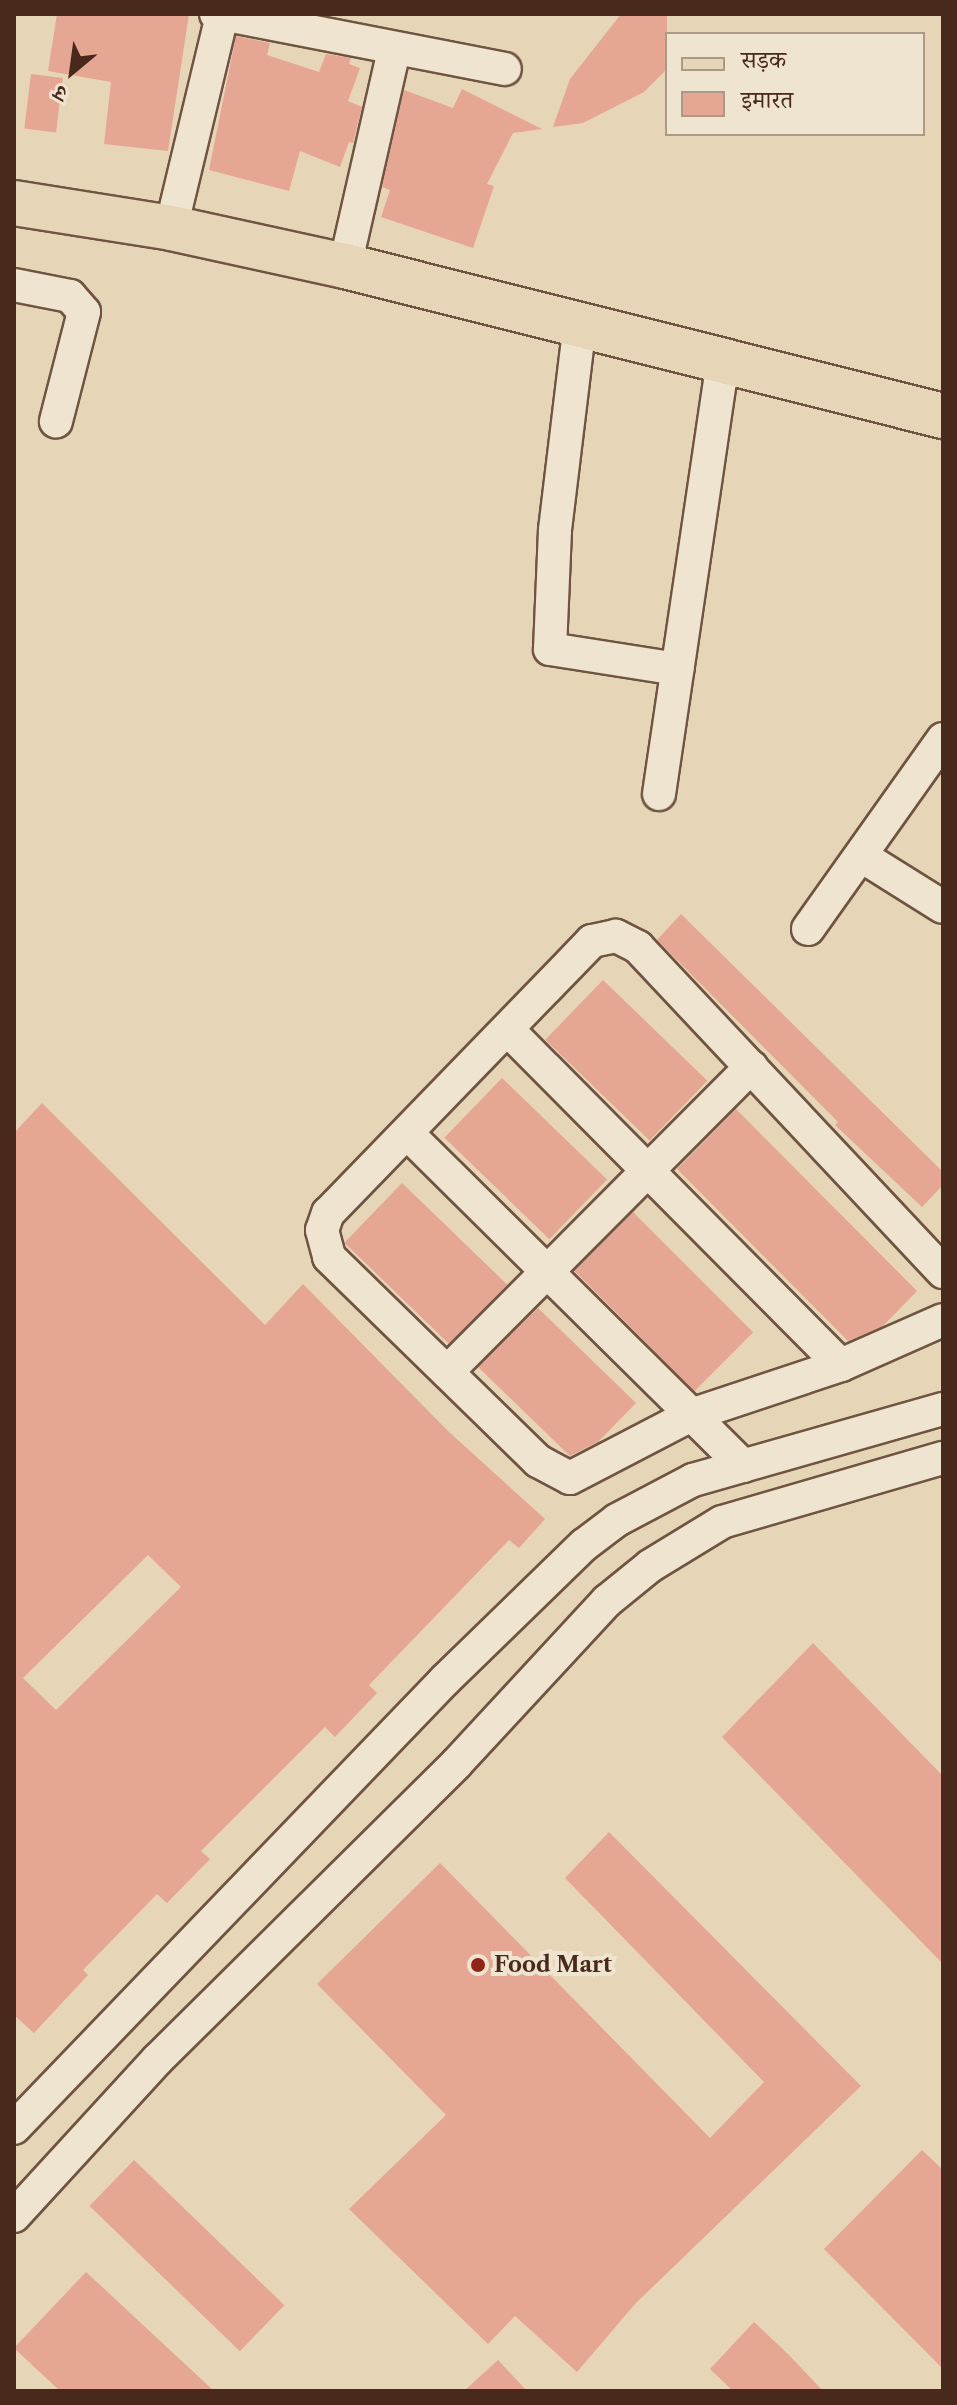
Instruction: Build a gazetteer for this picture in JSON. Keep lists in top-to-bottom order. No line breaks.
{"places":["Food Mart"],"legend":["सड़क","इमारत"],"north":"bottom left"}
